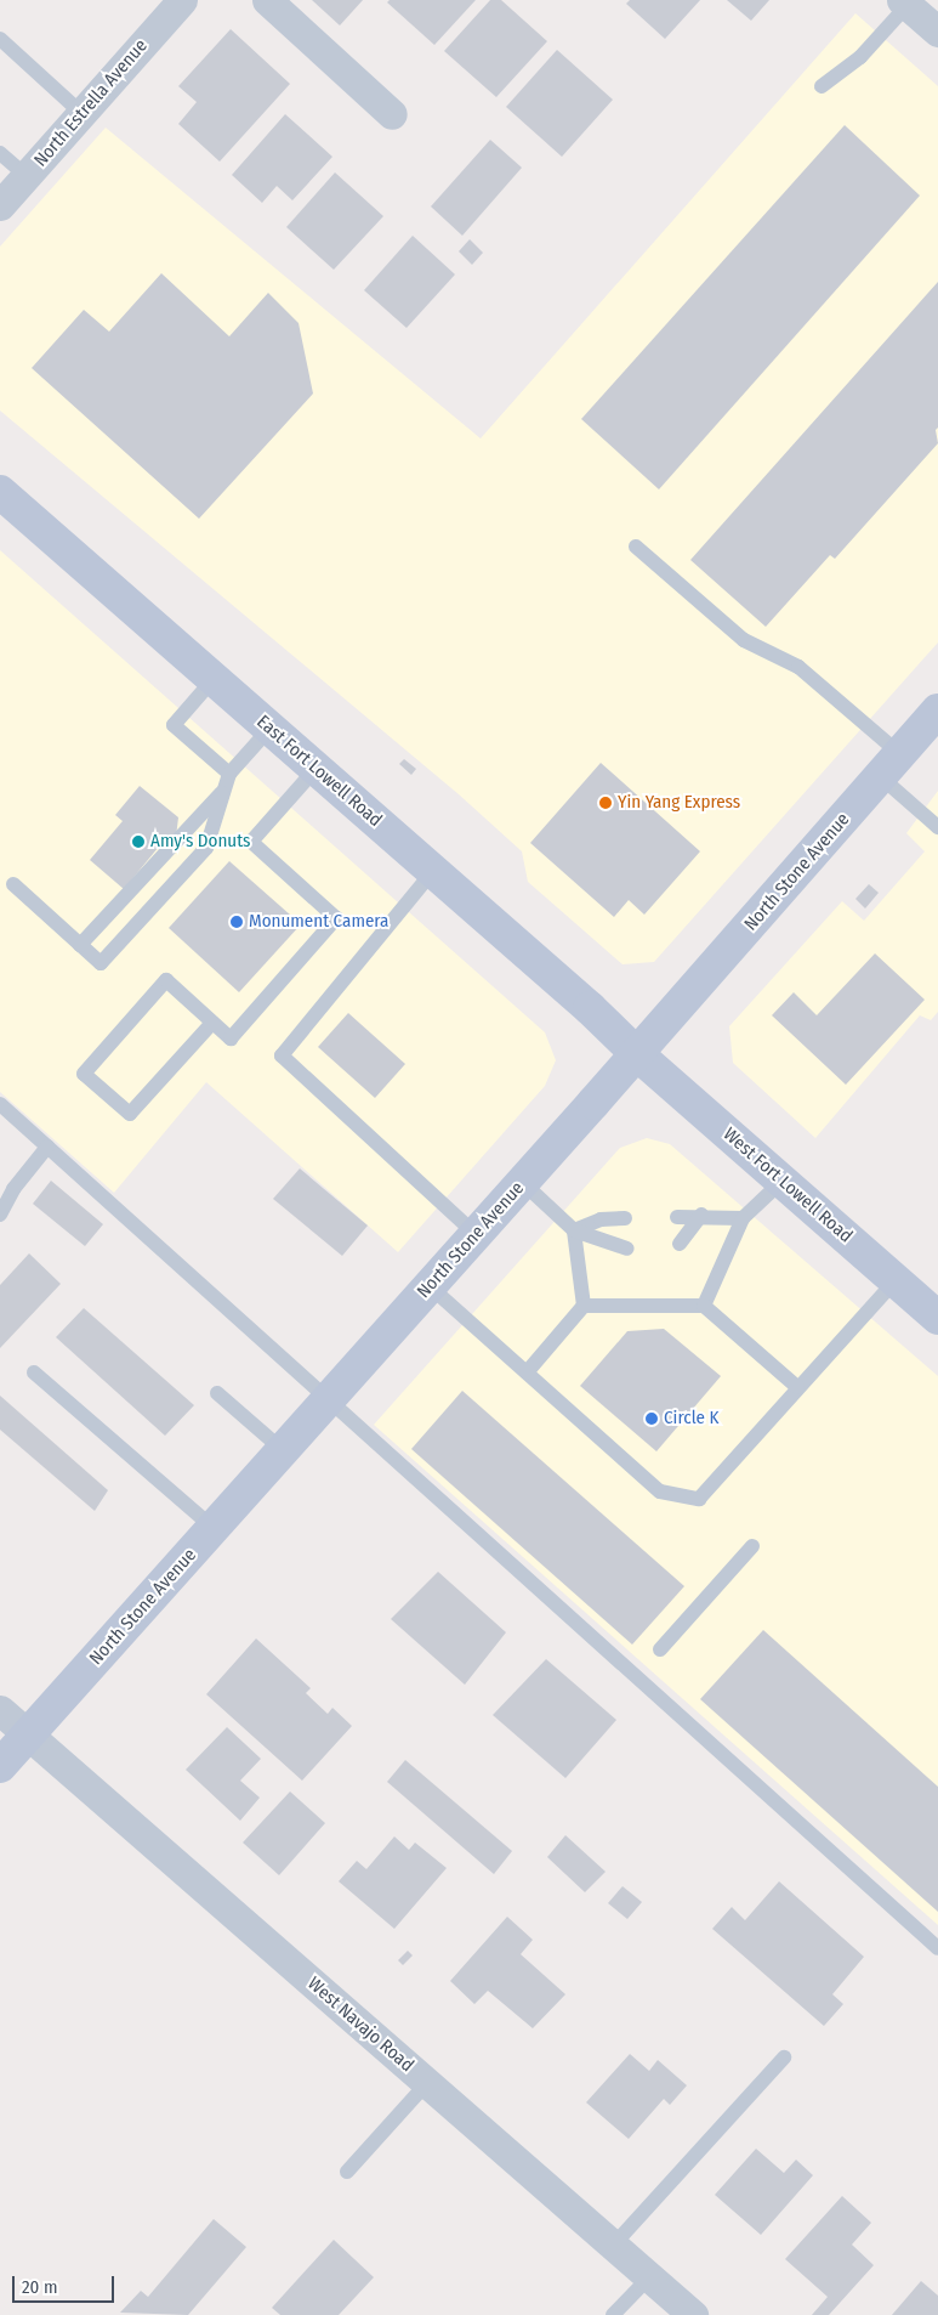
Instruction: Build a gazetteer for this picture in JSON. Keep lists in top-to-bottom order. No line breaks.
{"streets":{"main road":["East Fort Lowell Road","North Stone Avenue","West Fort Lowell Road"],"street":["North Estrella Avenue","West Navajo Road"]},"crossings":[["East Fort Lowell Road","North Stone Avenue"],["East Fort Lowell Road","West Fort Lowell Road"],["North Stone Avenue","West Fort Lowell Road"],["North Stone Avenue","West Navajo Road"]],"places":["Yin Yang Express","Amy's Donuts","Monument Camera","Circle K"],"scale_bar":"20 m"}
